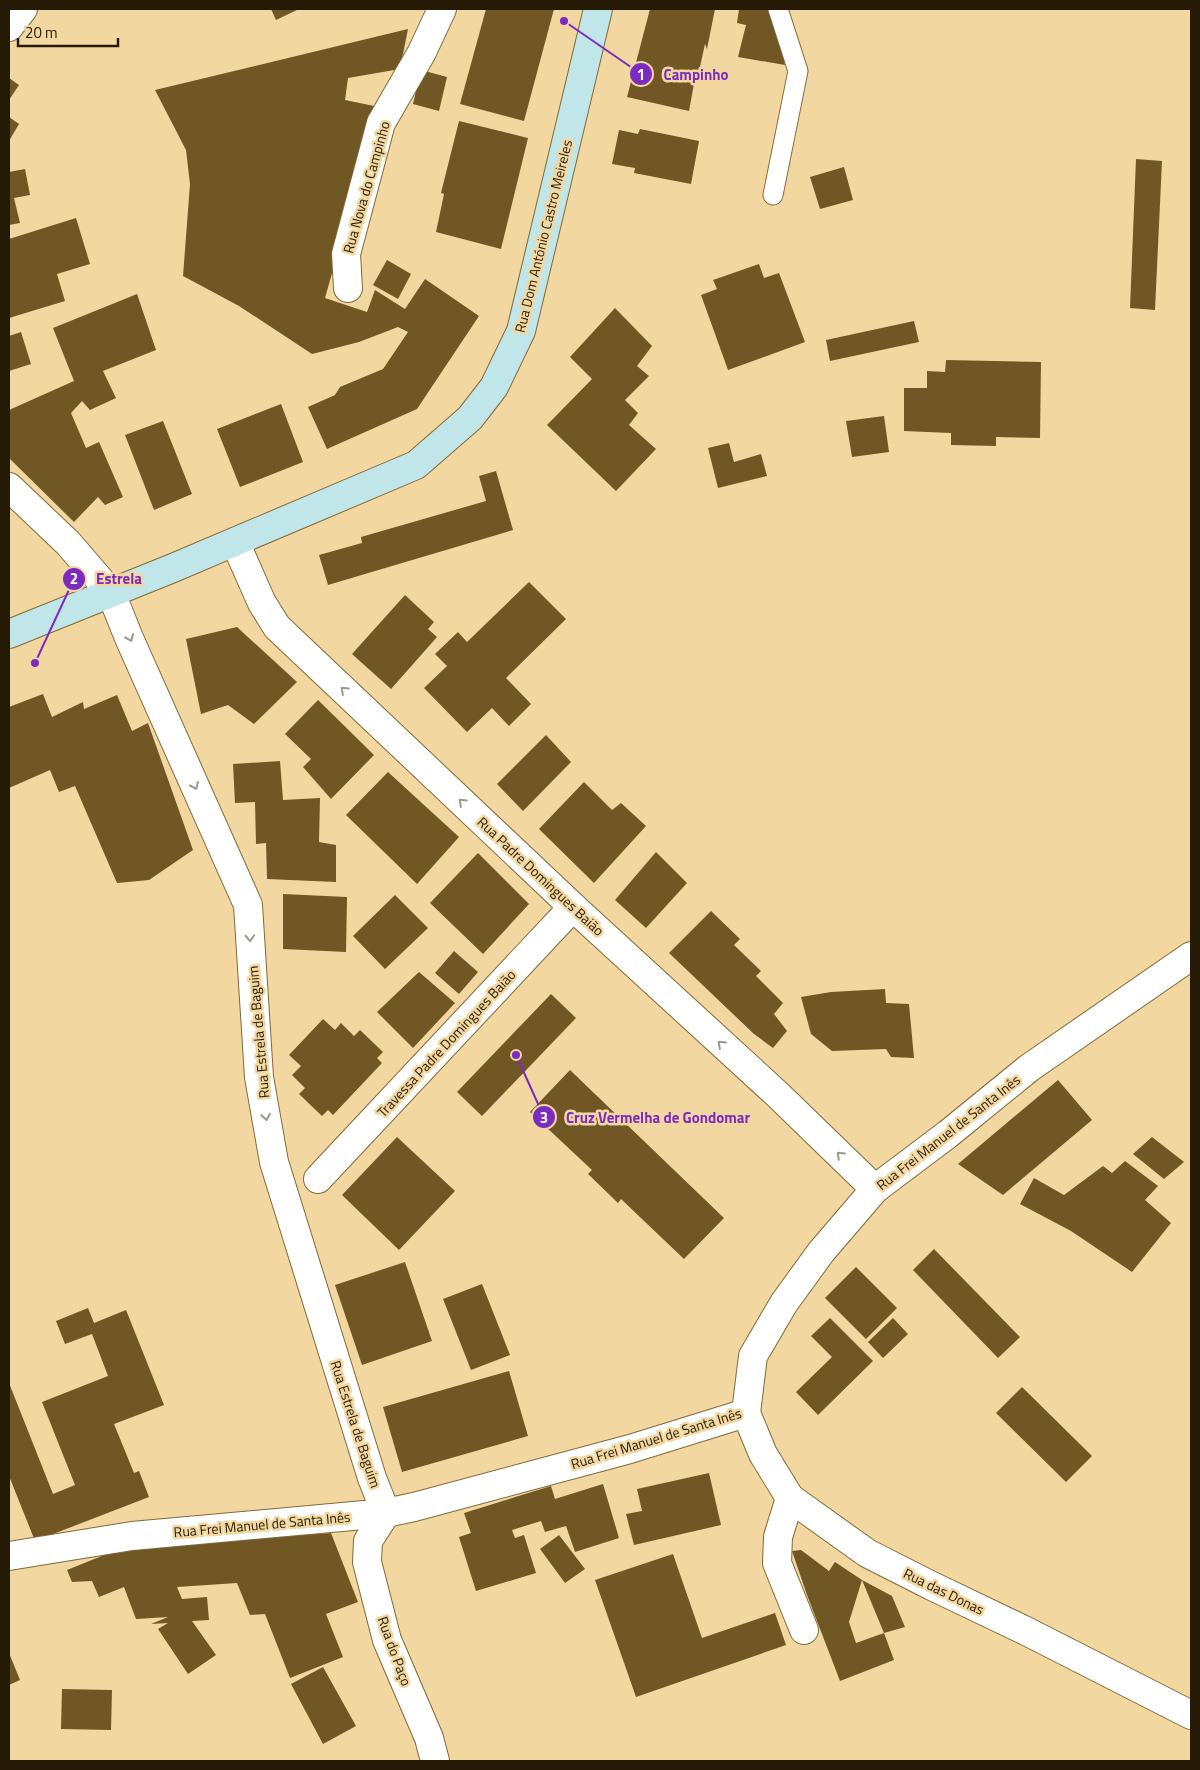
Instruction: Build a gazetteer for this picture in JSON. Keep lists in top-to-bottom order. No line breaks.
{"streets":{"main road":["Rua Dom António Castro Meireles"],"street":["Rua Nova do Campinho","Rua Padre Domingues Baião","Rua Estrela de Baguim","Travessa Padre Domingues Baião","Rua Frei Manuel de Santa Inês","Rua das Donas","Rua do Paço"]},"crossings":[["Rua Dom António Castro Meireles","Rua Padre Domingues Baião"],["Rua Dom António Castro Meireles","Rua Estrela de Baguim"],["Rua Padre Domingues Baião","Travessa Padre Domingues Baião"],["Rua Padre Domingues Baião","Rua Frei Manuel de Santa Inês"],["Rua Estrela de Baguim","Rua Frei Manuel de Santa Inês"],["Rua Estrela de Baguim","Rua do Paço"],["Rua Frei Manuel de Santa Inês","Rua das Donas"],["Rua Frei Manuel de Santa Inês","Rua do Paço"]],"one_way":["Rua Padre Domingues Baião","Rua Estrela de Baguim"],"places":["Campinho","Estrela","Cruz Vermelha de Gondomar"],"scale_bar":"20 m"}
